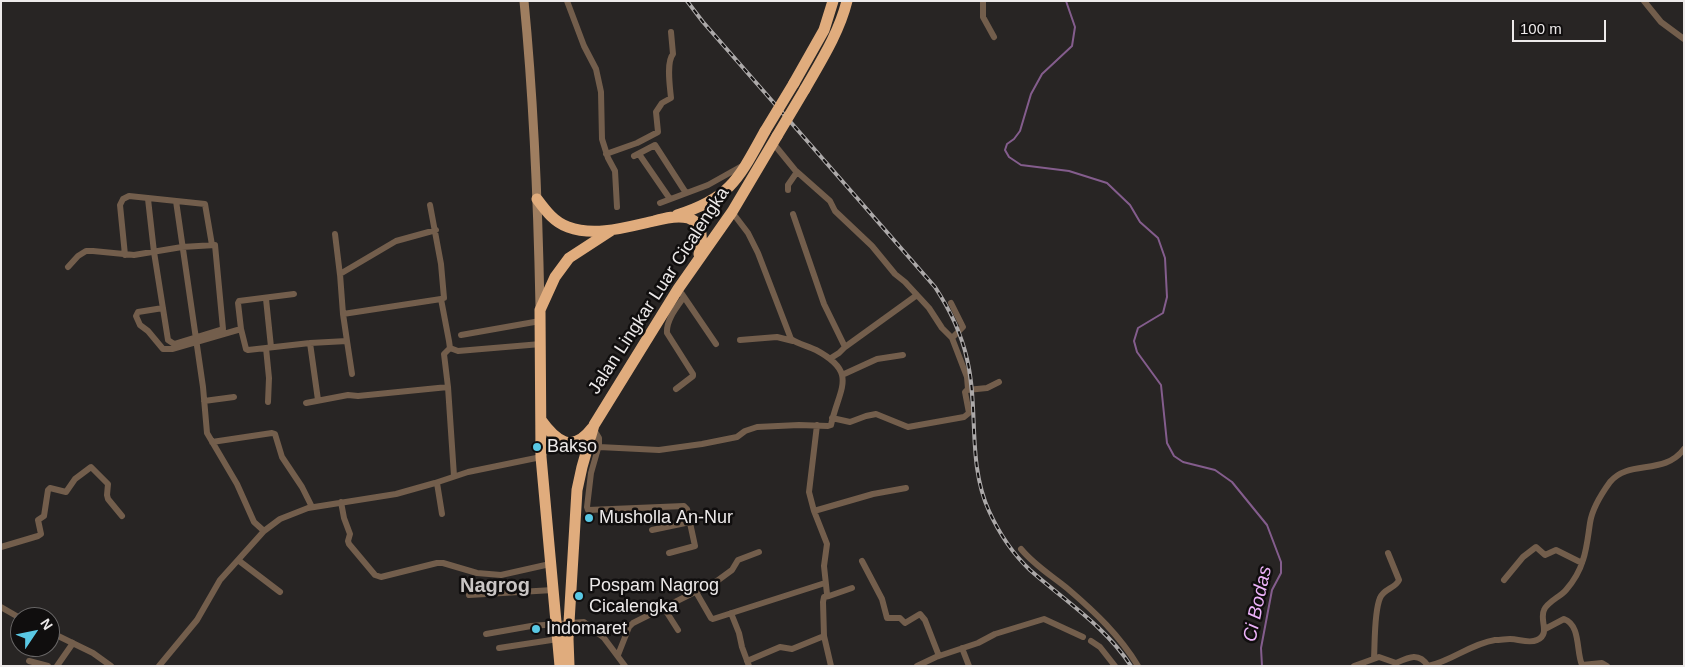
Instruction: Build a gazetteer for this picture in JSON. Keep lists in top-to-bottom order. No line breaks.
{"streets":{"highway":["Jalan Lingkar Luar Cicalengka"]},"districts":["Nagrog"],"water":["Ci Bodas"],"places":["Bakso","Musholla An-Nur","Pospam Nagrog Cicalengka","Indomaret"],"scale_bar":"100 m","north":"top right"}
